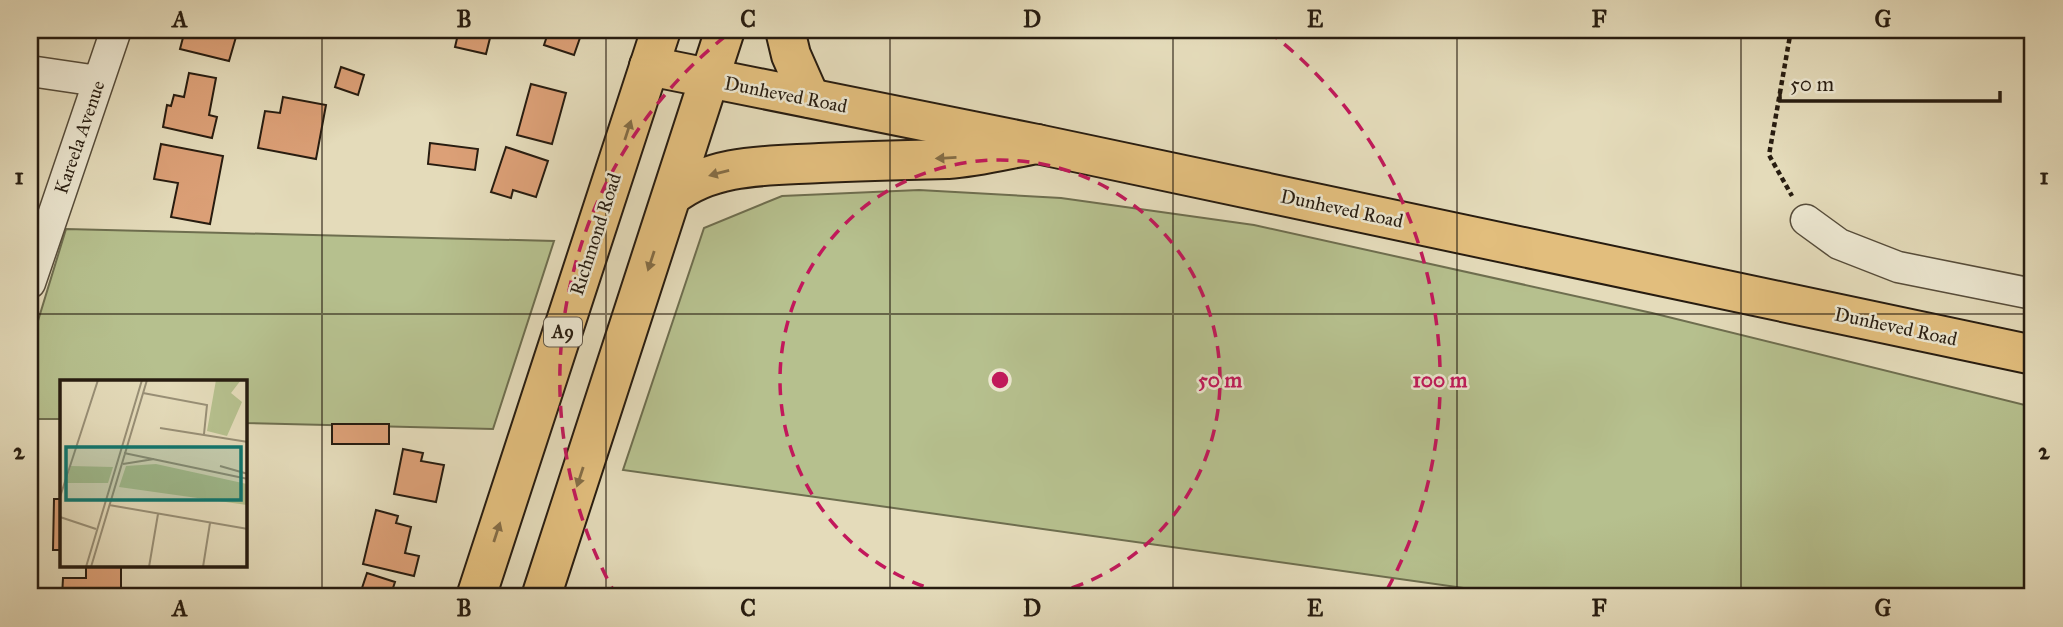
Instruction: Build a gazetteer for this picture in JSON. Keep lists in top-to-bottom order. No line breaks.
{"streets":{"main road":["Dunheved Road","Richmond Road","A9"],"street":["Kareela Avenue"]},"crossings":[["Dunheved Road","Richmond Road"]],"scale_bar":"50 m","grid":{"columns":["A","B","C","D","E","F","G"],"rows":["1","2"]},"rings":["50 m","100 m"]}
